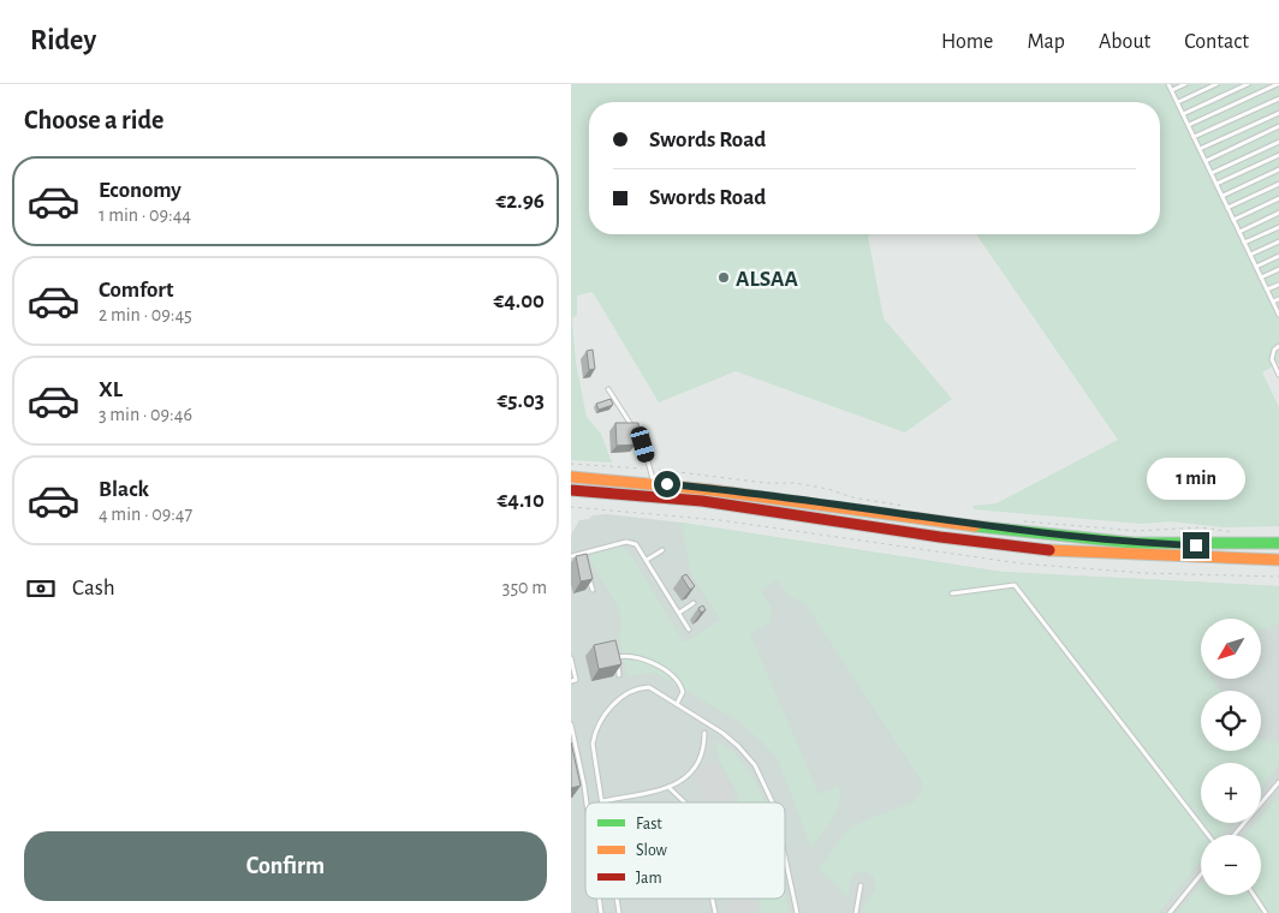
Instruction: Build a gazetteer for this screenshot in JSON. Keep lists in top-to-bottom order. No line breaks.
{"places":["ALSAA"],"legend":["Fast","Slow","Jam"],"north":"bottom left","page":{"header":"Ridey","nav":["Home","Map","About","Contact"],"heading":"Choose a ride","banner":["Swords Road","Swords Road"],"list":[{"name":"Economy","note":"1 min · 09:44","value":"€2.96"},{"name":"Comfort","note":"2 min · 09:45","value":"€4.00"},{"name":"XL","note":"3 min · 09:46","value":"€5.03"},{"name":"Black","note":"4 min · 09:47","value":"€4.10"}],"bubble":"1 min","pay":["Cash","350 m"],"map_buttons":["+","−"],"buttons":"Confirm"}}
